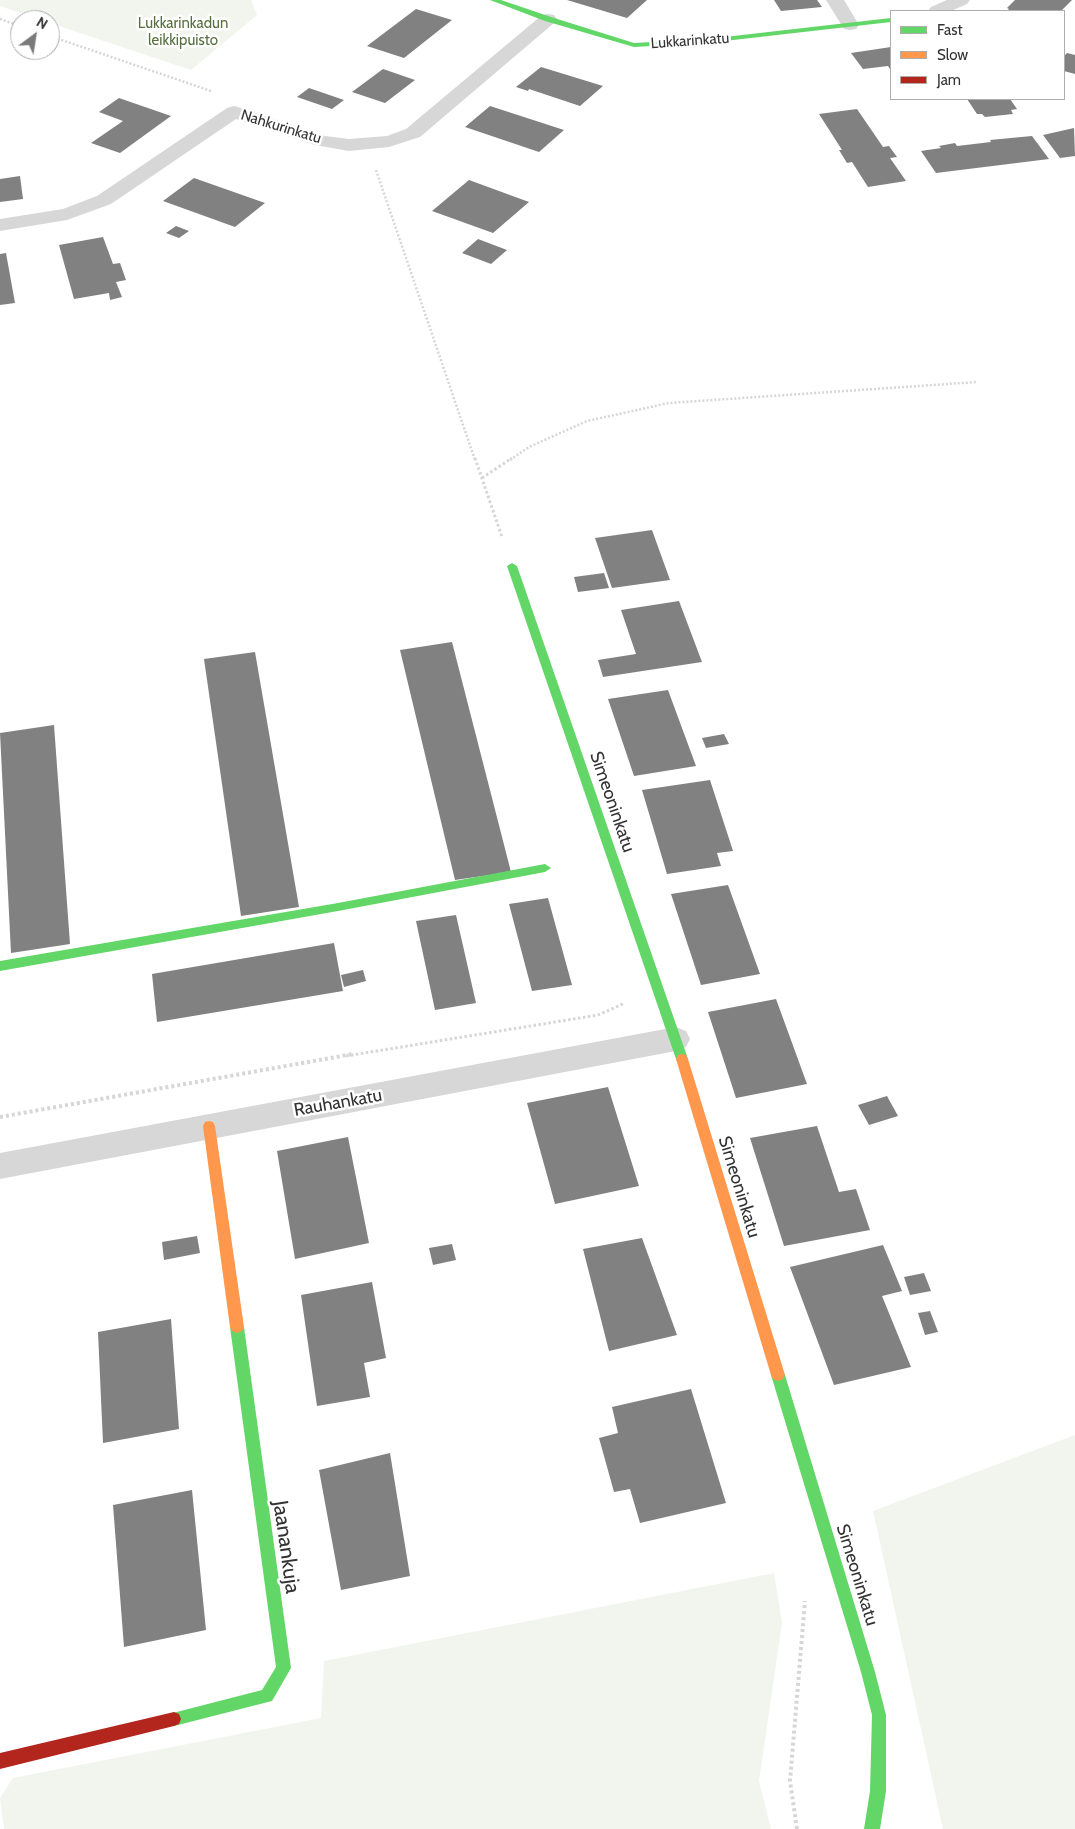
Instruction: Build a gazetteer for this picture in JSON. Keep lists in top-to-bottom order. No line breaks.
{"streets":{"street":["Lukkarinkatu","Nahkurinkatu","Simeoninkatu","Rauhankatu","Jaanankuja"]},"crossings":[["Lukkarinkatu","Nahkurinkatu"],["Simeoninkatu","Rauhankatu"],["Rauhankatu","Jaanankuja"]],"parks":["Lukkarinkadun leikkipuisto"],"legend":["Fast","Slow","Jam"],"north":"top right"}
